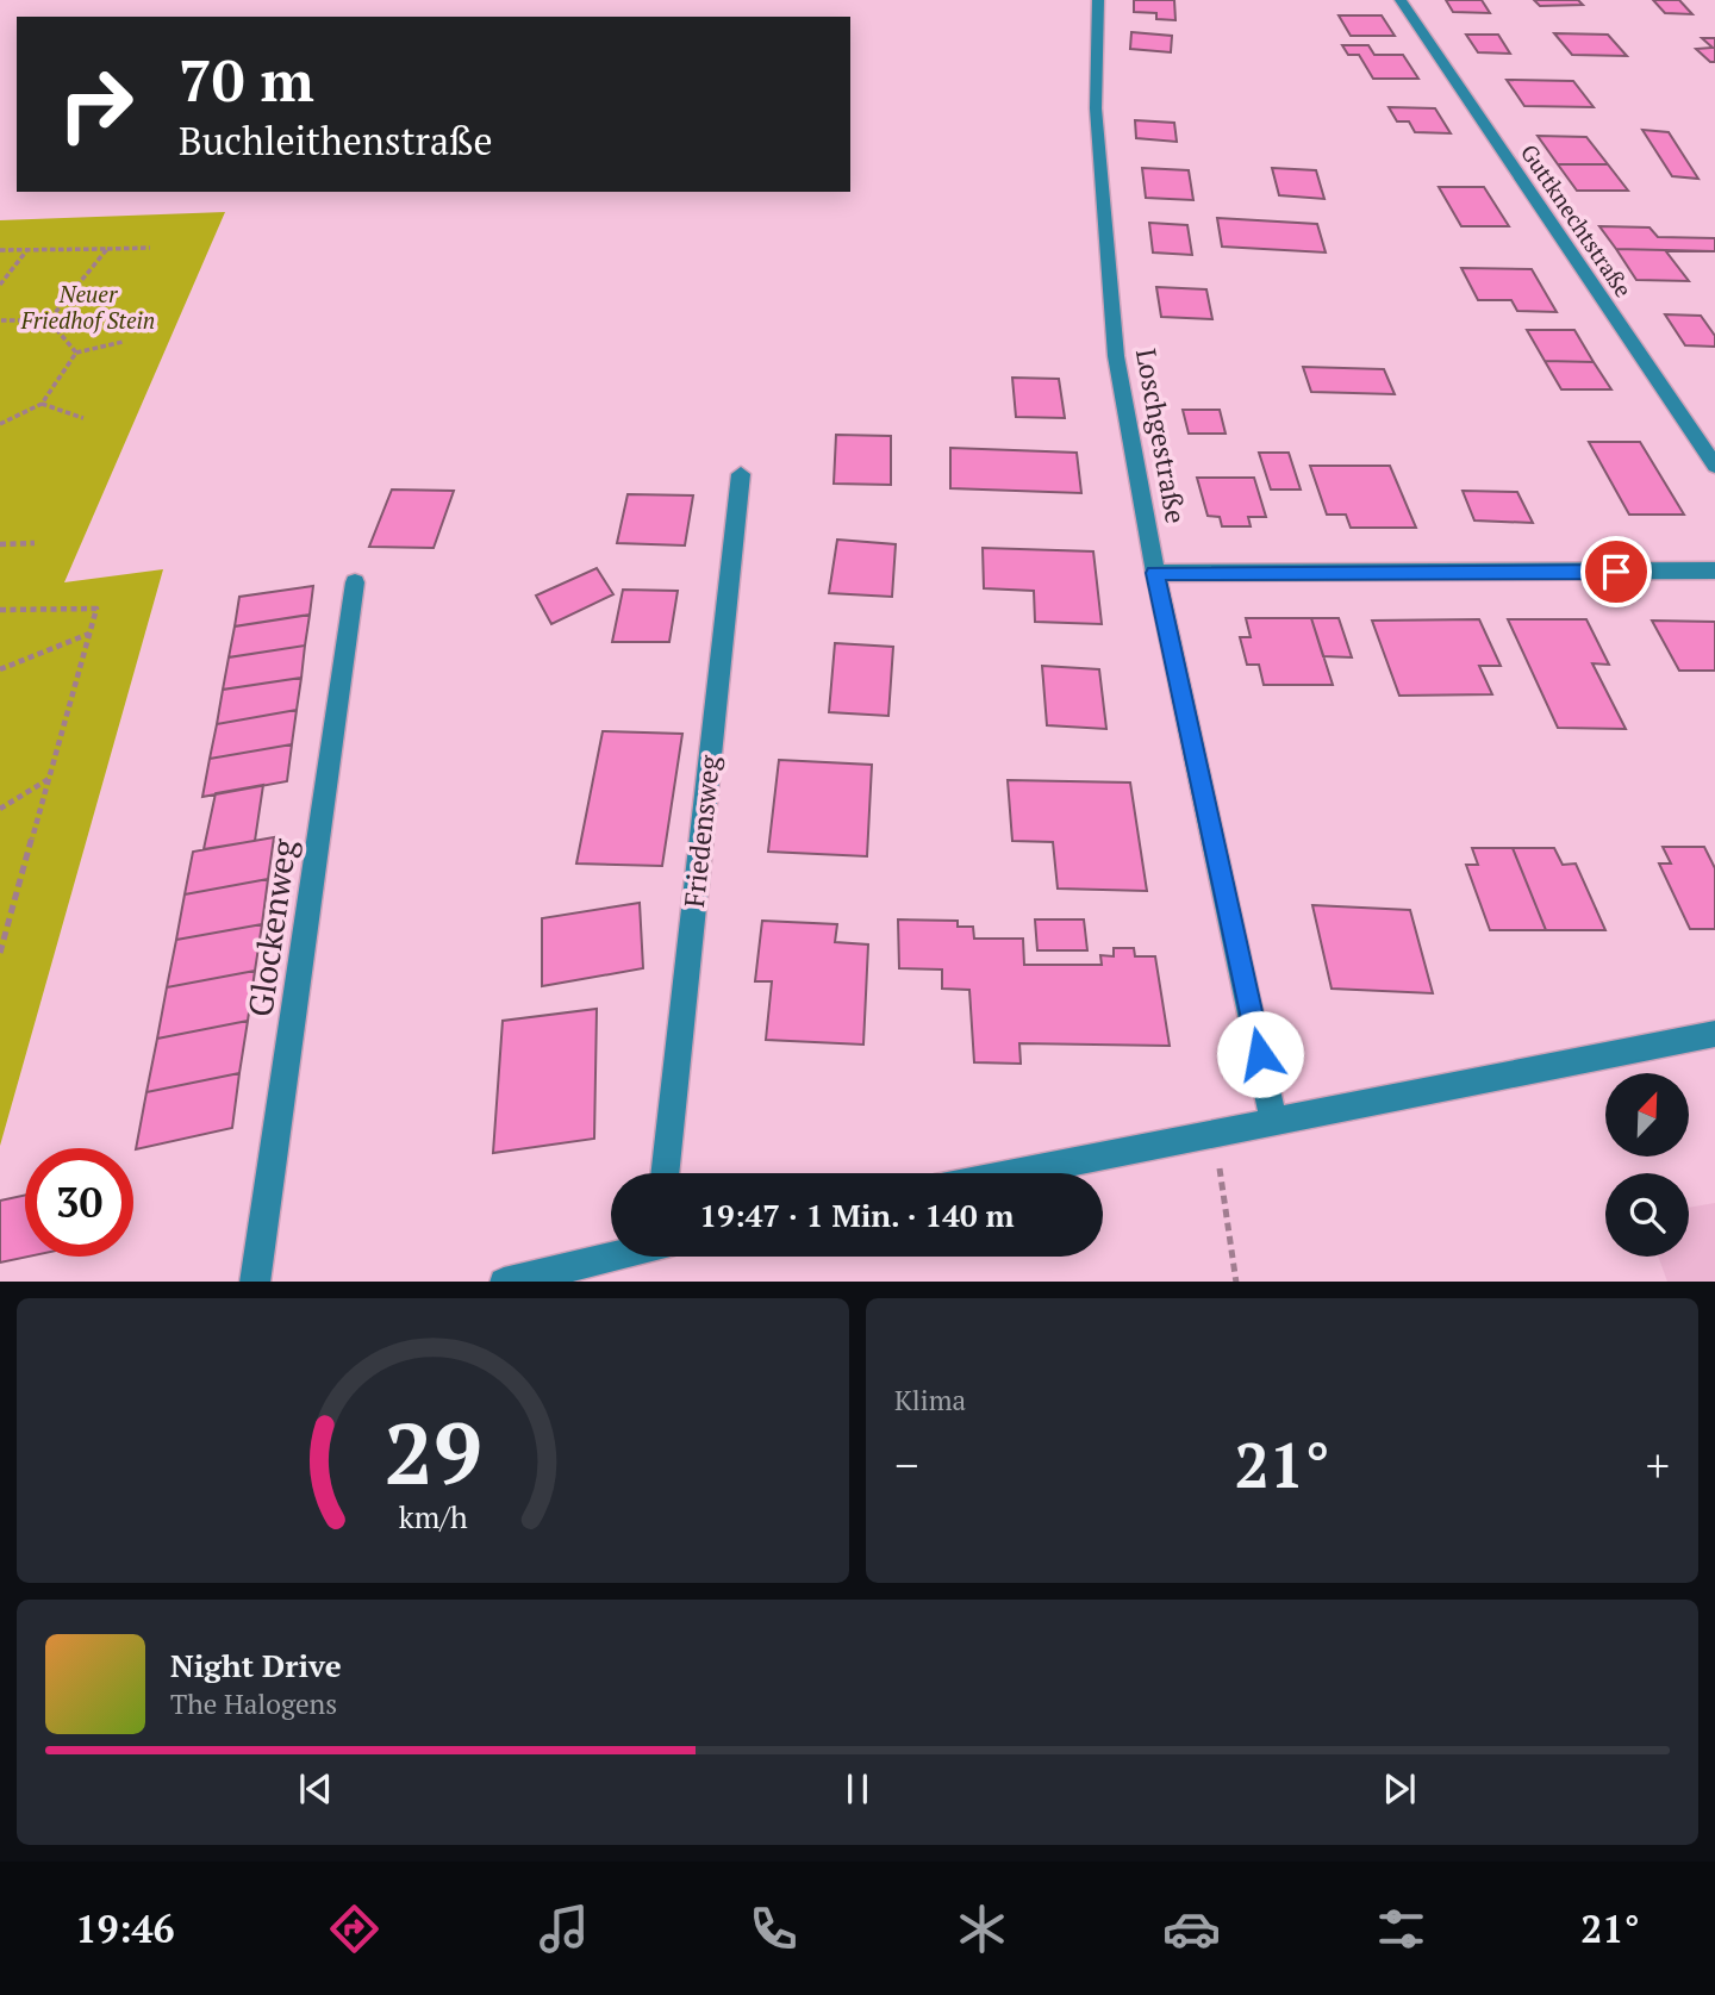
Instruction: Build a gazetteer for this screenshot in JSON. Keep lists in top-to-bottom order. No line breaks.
{"streets":{"street":["Guttknechtstraße","Loschgestraße","Friedensweg","Glockenweg"]},"parks":["Neuer Friedhof Stein"],"north":"top right","page":{"turn":["70 m","Buchleithenstraße"],"limit":"30","trip":"19:47 · 1 Min. · 140 m","tile":"Klima","heat":["−","21°","+"],"song":["Night Drive","The Halogens"],"tabs":["19:46","21°"],"gauge":["29","km/h"]}}
